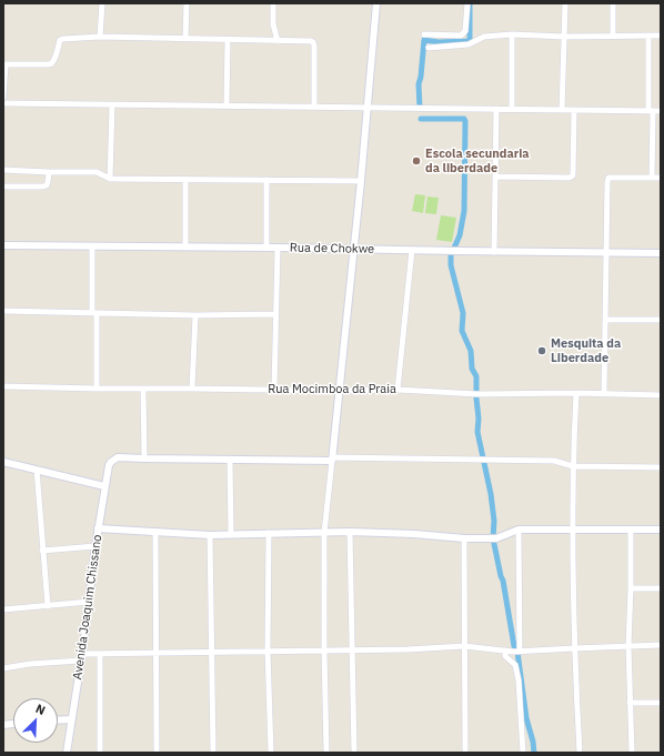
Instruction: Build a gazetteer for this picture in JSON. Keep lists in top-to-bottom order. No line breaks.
{"streets":{"street":["Rua de Chokwe","Rua Mocimboa da Praia","Avenida Joaquim Chissano"]},"places":["Escola secundaria da liberdade","Mesquita da Liberdade"],"north":"top right"}
